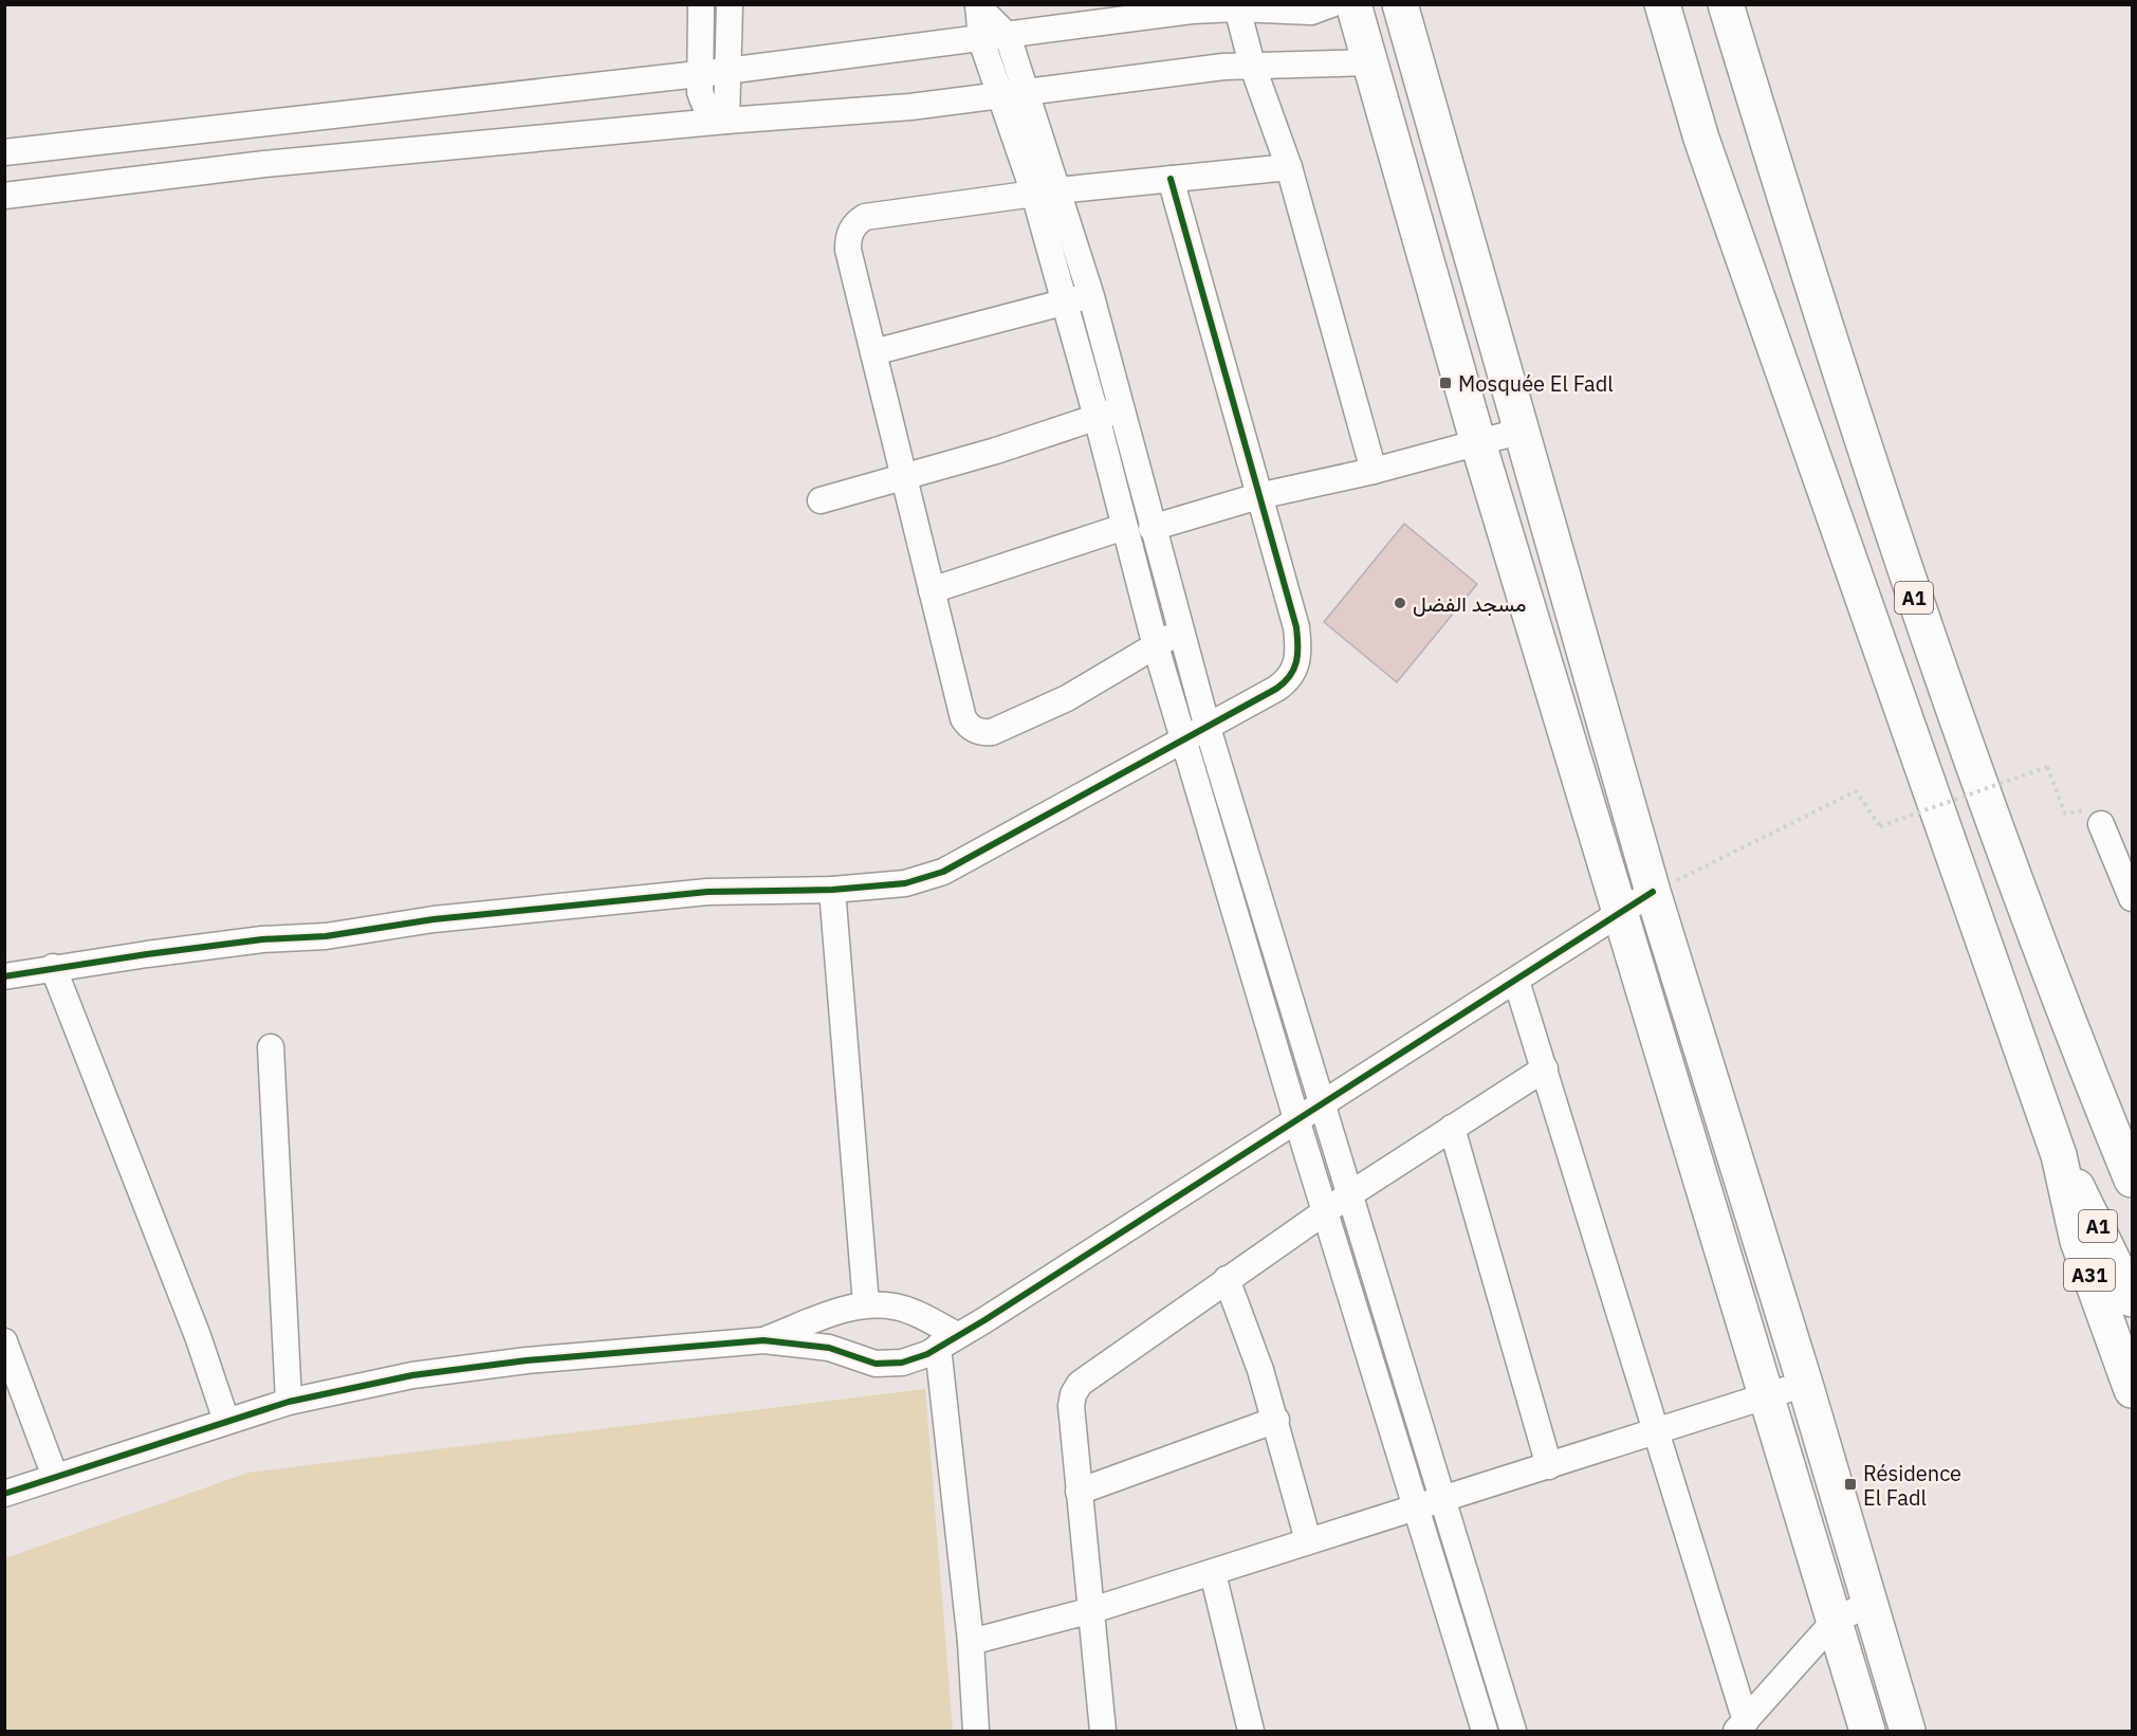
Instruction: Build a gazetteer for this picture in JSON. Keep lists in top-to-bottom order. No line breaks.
{"streets":{"main road":["A1","A31"]},"crossings":[["A1","A31"]],"places":{"transit":["Mosquée El Fadl","Résidence El Fadl"],"other":["مسجد الفضل"]}}
